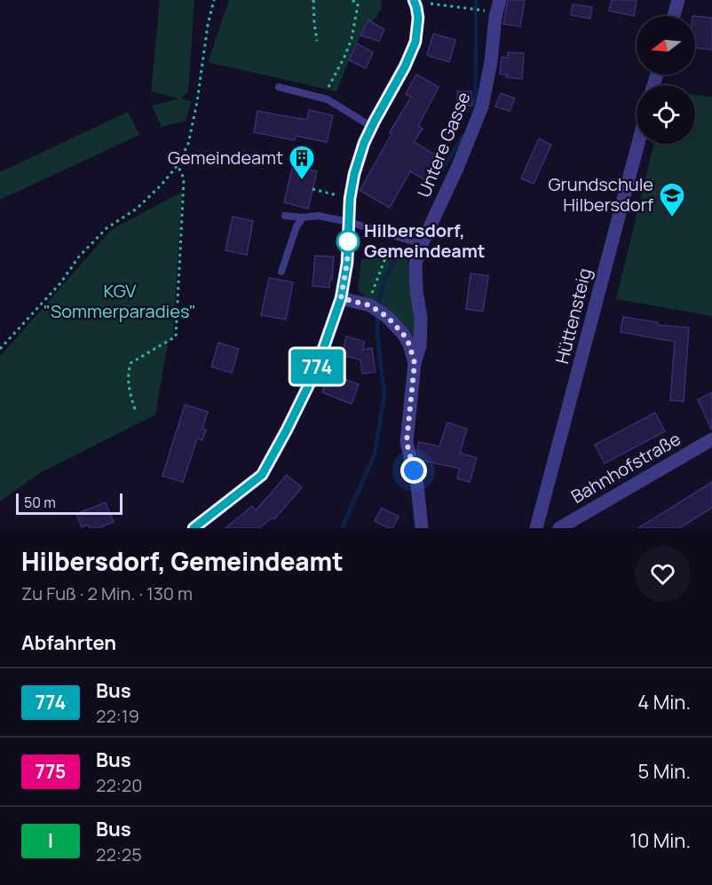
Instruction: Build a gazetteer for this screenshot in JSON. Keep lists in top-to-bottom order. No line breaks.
{"streets":{"street":["Untere Gasse","Hüttensteig","Bahnhofstraße"]},"parks":["KGV \"Sommerparadies\""],"places":{"building":["Gemeindeamt"],"school or university":["Grundschule Hilbersdorf"],"other":["Hilbersdorf, Gemeindeamt"]},"lines":["bus line 774"],"scale_bar":"50 m","north":"left","page":{"on_map":"774","scale":"50 m","heading":[["Hilbersdorf, Gemeindeamt","Zu Fuß · 2 Min. · 130 m"],"Abfahrten"],"list":[{"mark":"774","name":"Bus","note":"22:19","value":"4 Min."},{"mark":"775","name":"Bus","note":"22:20","value":"5 Min."},{"mark":"I","name":"Bus","note":"22:25","value":"10 Min."}]}}
